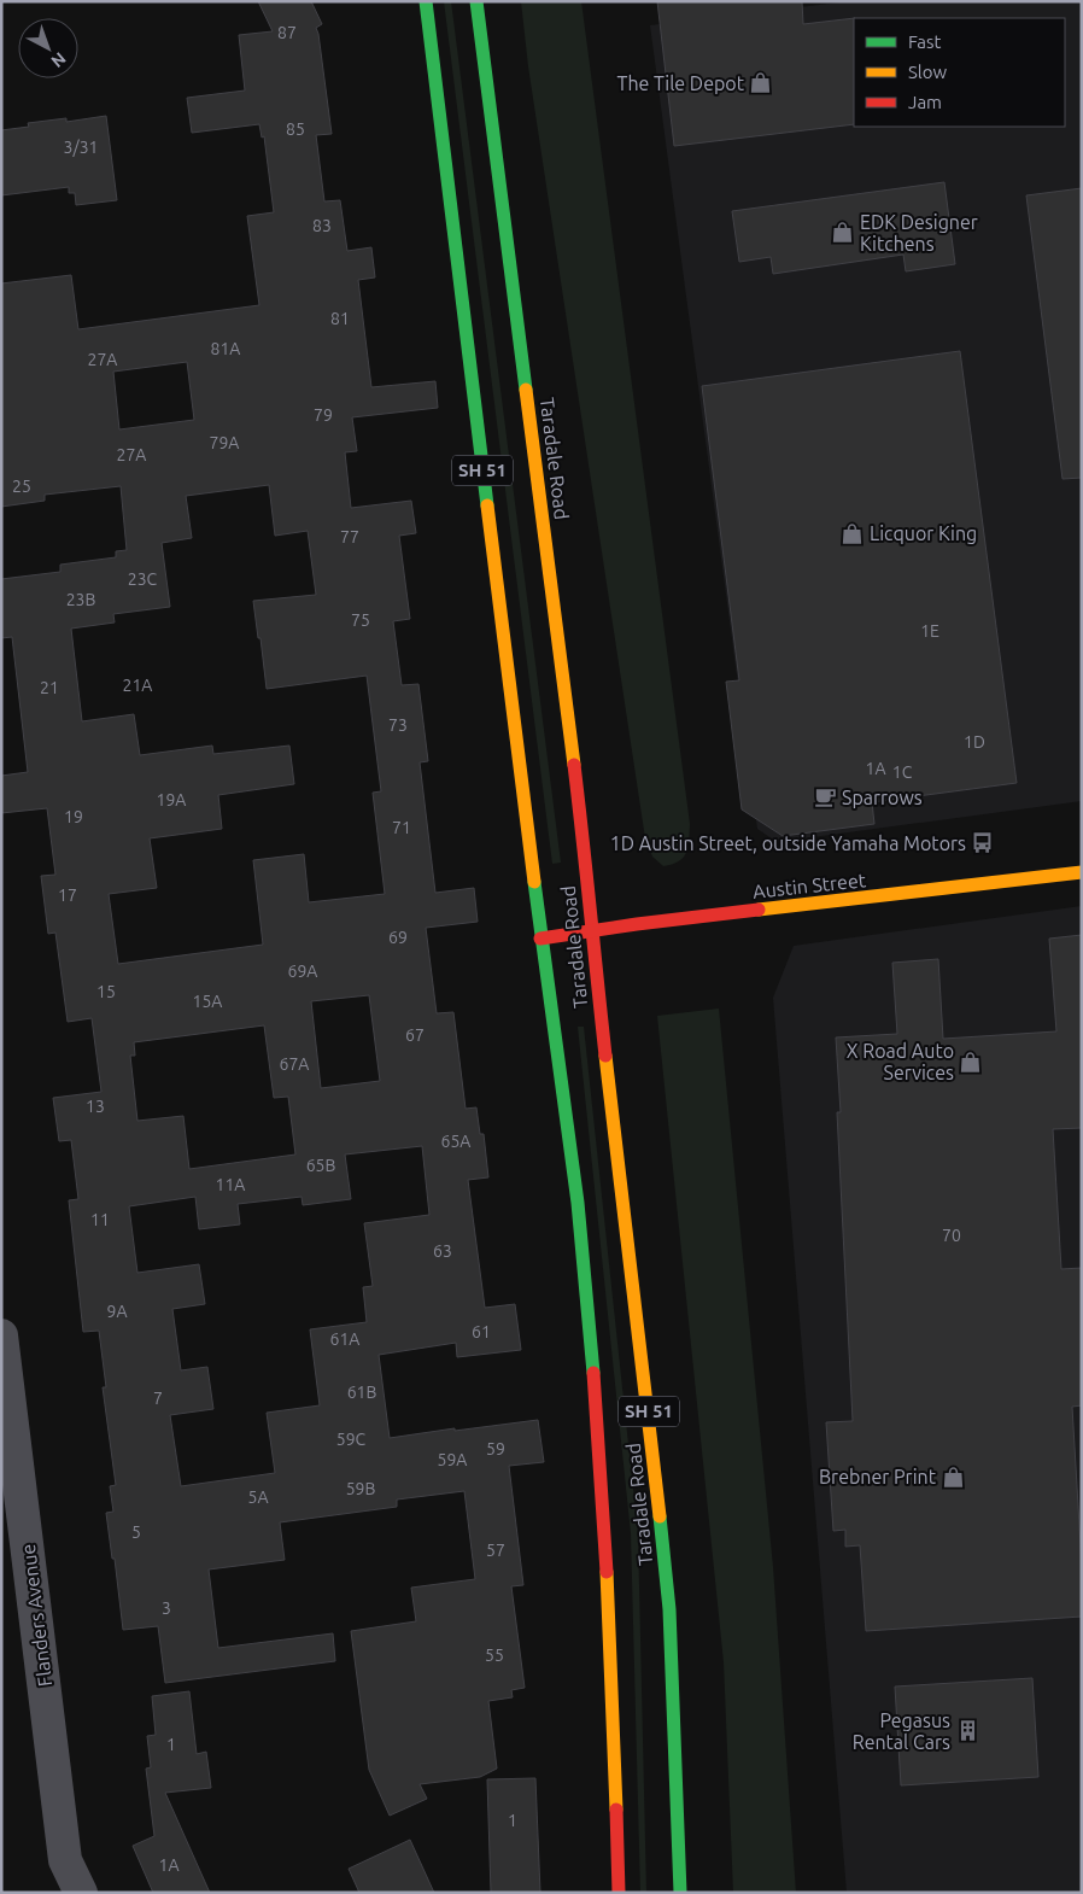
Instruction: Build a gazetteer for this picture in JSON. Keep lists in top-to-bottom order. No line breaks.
{"streets":{"main road":["Taradale Road","SH 51","Austin Street"],"street":["Flanders Avenue"]},"crossings":[["Taradale Road","Austin Street"]],"places":{"shop":["The Tile Depot","EDK Designer Kitchens","Licquor King","X Road Auto Services","Brebner Print"],"cafe":["Sparrows"],"bus stop":["1D Austin Street, outside Yamaha Motors"],"building":["Pegasus Rental Cars"]},"house_numbers":["87","85","3/31","83","81","81A","27A","79","79A","27A","25","77","23C","23B","75","1E","21A","21","73","1D","1A","1C","19A","19","71","17","69","69A","15","15A","67","67A","13","65A","65B","11A","11","70","63","9A","61","61A","61B","7","59C","59","59A","59B","5A","5","57","3","55","1","1","1A"],"legend":["Fast","Slow","Jam"],"north":"bottom right"}
